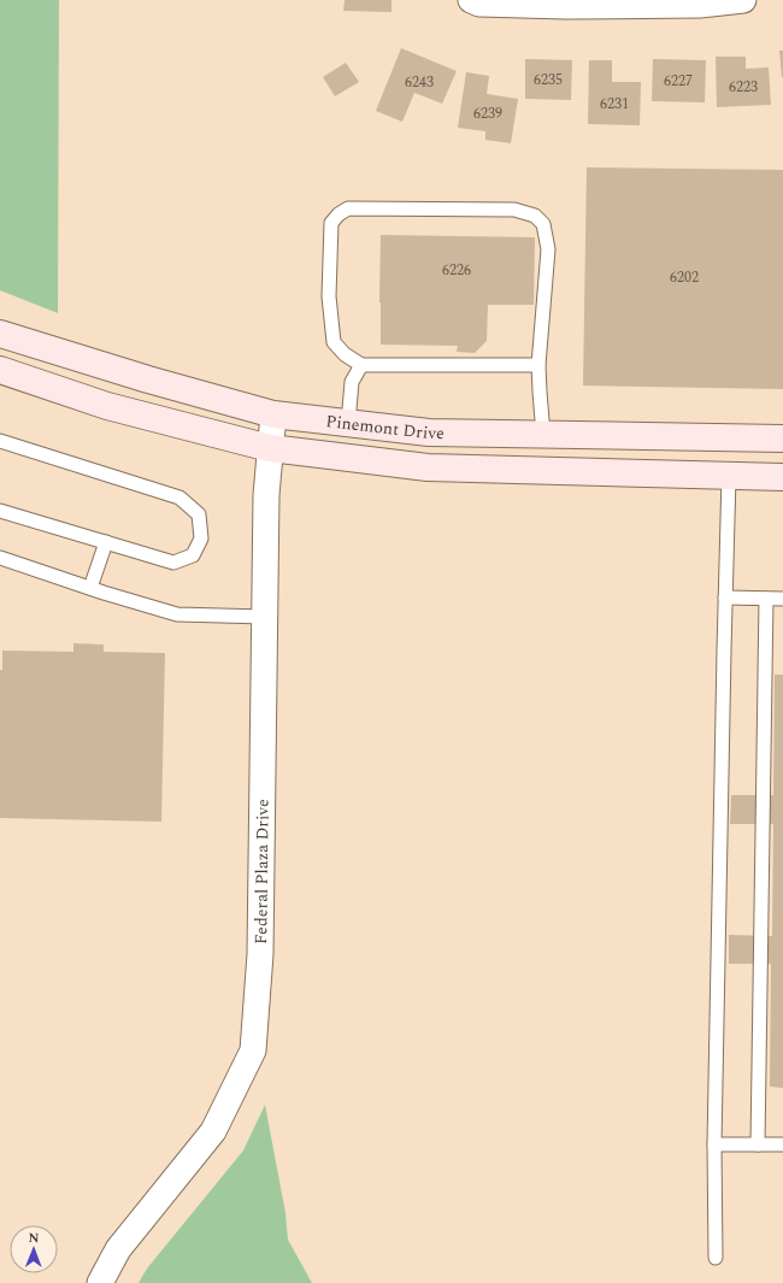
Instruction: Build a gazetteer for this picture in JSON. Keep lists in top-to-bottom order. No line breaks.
{"streets":{"main road":["Pinemont Drive"],"street":["Federal Plaza Drive"]},"crossings":[["Pinemont Drive","Federal Plaza Drive"]],"house_numbers":["6235","6227","6243","6223","6231","6239","6226","6202"],"north":"top"}
